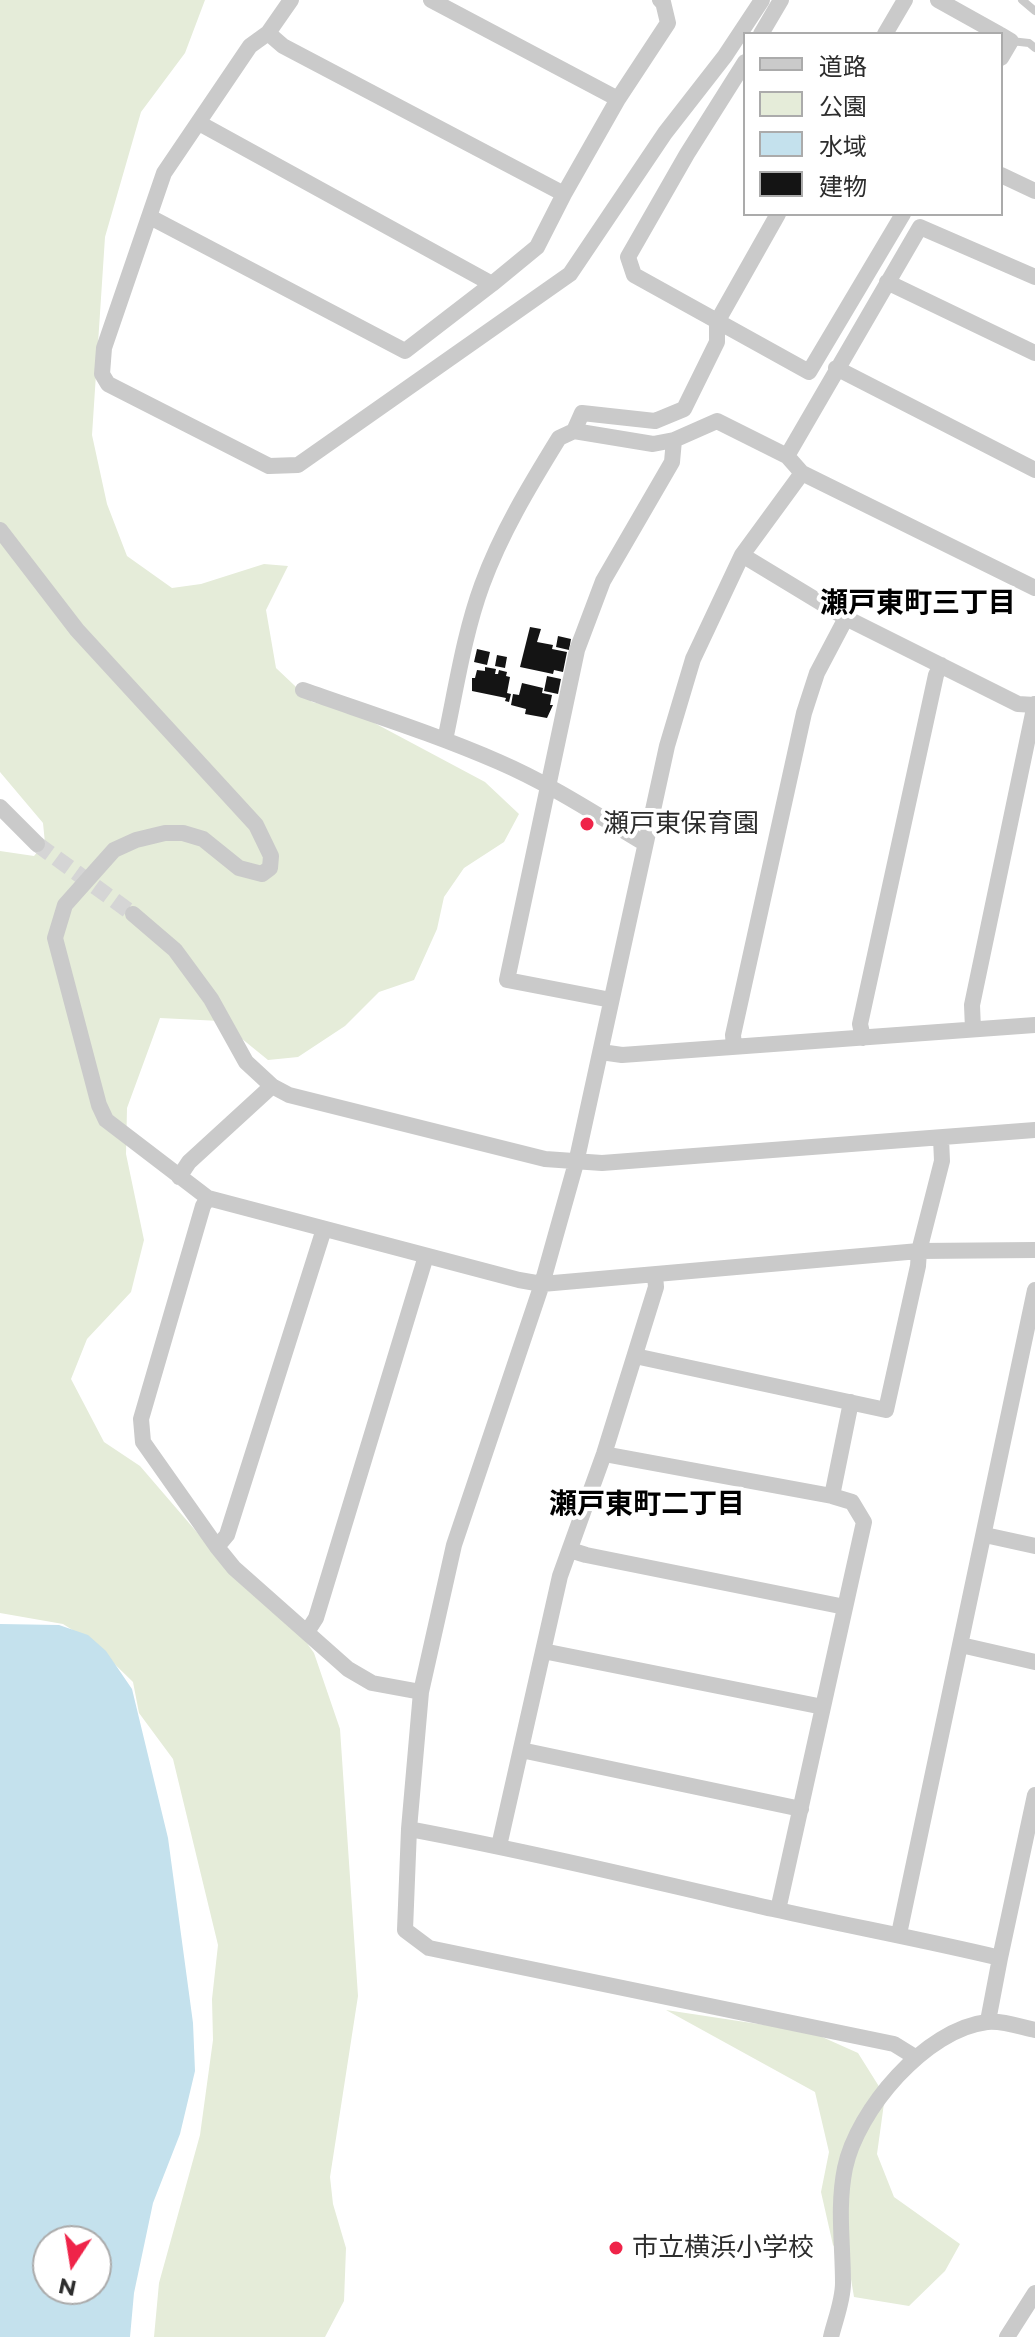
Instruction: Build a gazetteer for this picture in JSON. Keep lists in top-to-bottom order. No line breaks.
{"districts":["瀬戸東町三丁目","瀬戸東町二丁目"],"places":["瀬戸東保育園","市立横浜小学校"],"legend":["道路","公園","水域","建物"],"north":"bottom"}
